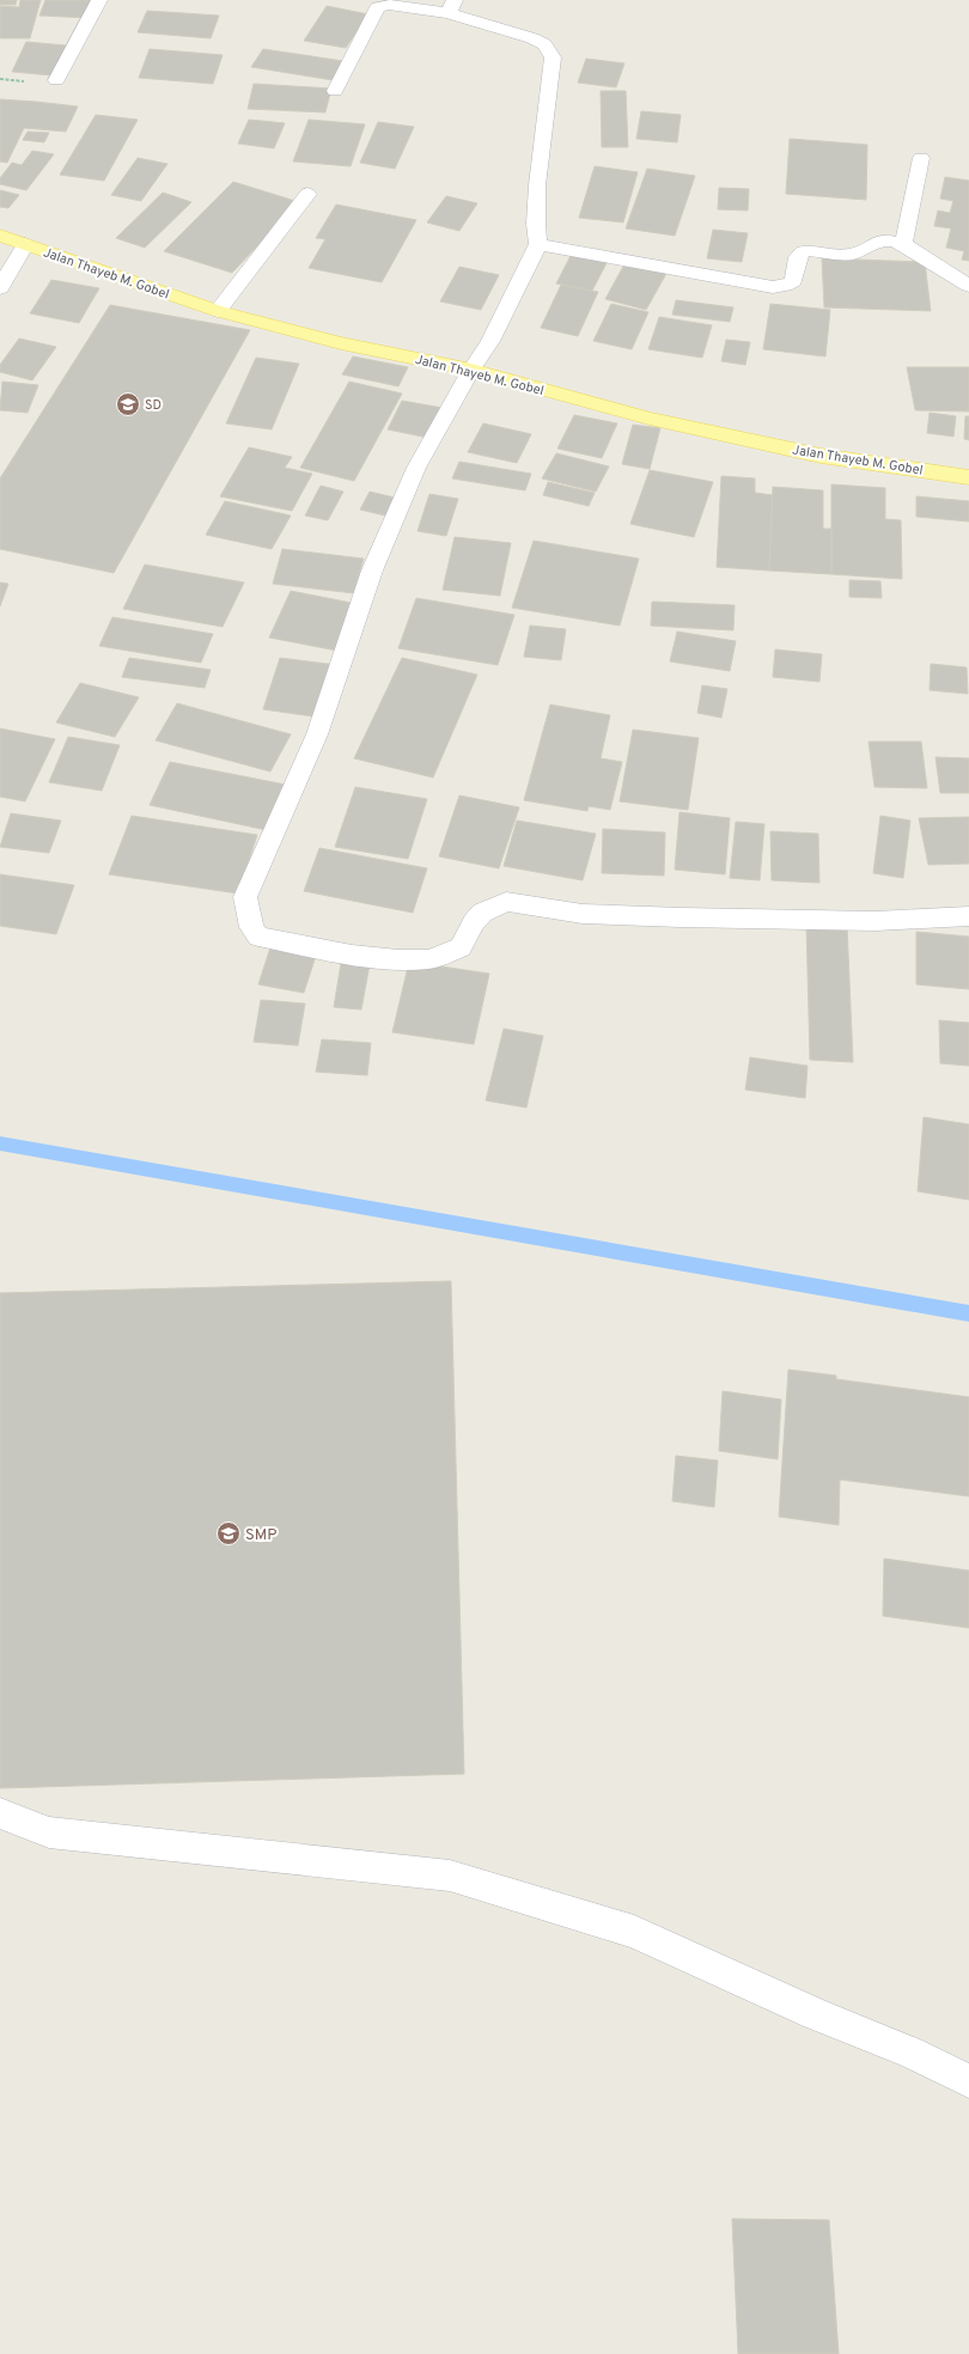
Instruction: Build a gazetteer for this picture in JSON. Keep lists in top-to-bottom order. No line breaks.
{"streets":{"main road":["Jalan Thayeb M. Gobel"]},"places":{"school or university":["SD","SMP"]}}
